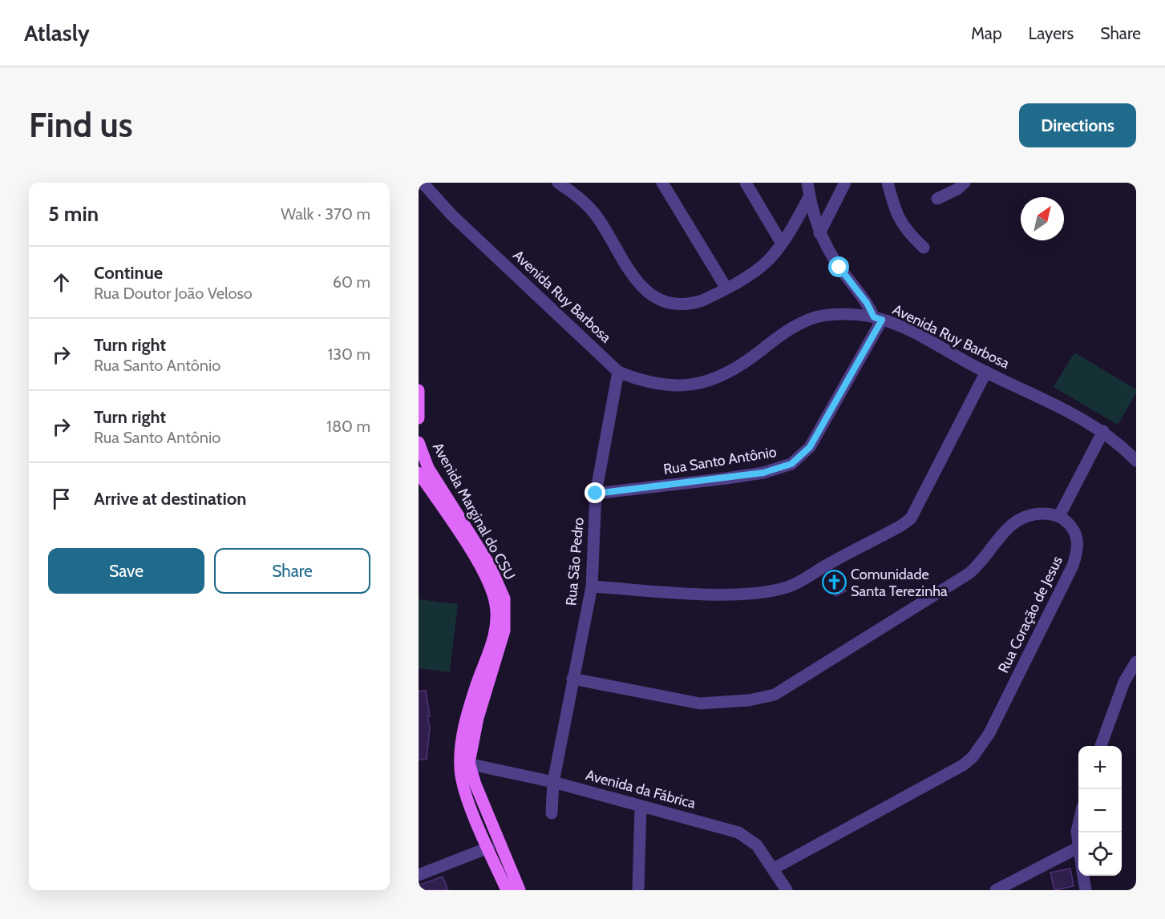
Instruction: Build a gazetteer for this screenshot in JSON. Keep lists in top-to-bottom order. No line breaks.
{"streets":{"main road":["Avenida Marginal do CSU"],"street":["Avenida Ruy Barbosa","Rua Santo Antônio","Rua São Pedro","Rua Coração de Jesus","Avenida da Fábrica"]},"crossings":[["Avenida Ruy Barbosa","Rua Santo Antônio"],["Avenida Ruy Barbosa","Rua São Pedro"],["Rua Santo Antônio","Rua São Pedro"],["Avenida Marginal do CSU","Avenida da Fábrica"],["Rua São Pedro","Avenida da Fábrica"],["Rua Coração de Jesus","Avenida da Fábrica"]],"places":{"church":["Comunidade Santa Terezinha"]},"north":"top right","page":{"header":"Atlasly","nav":["Map","Layers","Share"],"buttons":["Directions",["Save","Share"]],"title":"Find us","heading":["5 min","Walk · 370 m"],"list":[["Continue","Rua Doutor João Veloso","60 m"],["Turn right","Rua Santo Antônio","130 m"],["Turn right","Rua Santo Antônio","180 m"],"Arrive at destination"],"map_buttons":["+","−"]}}
